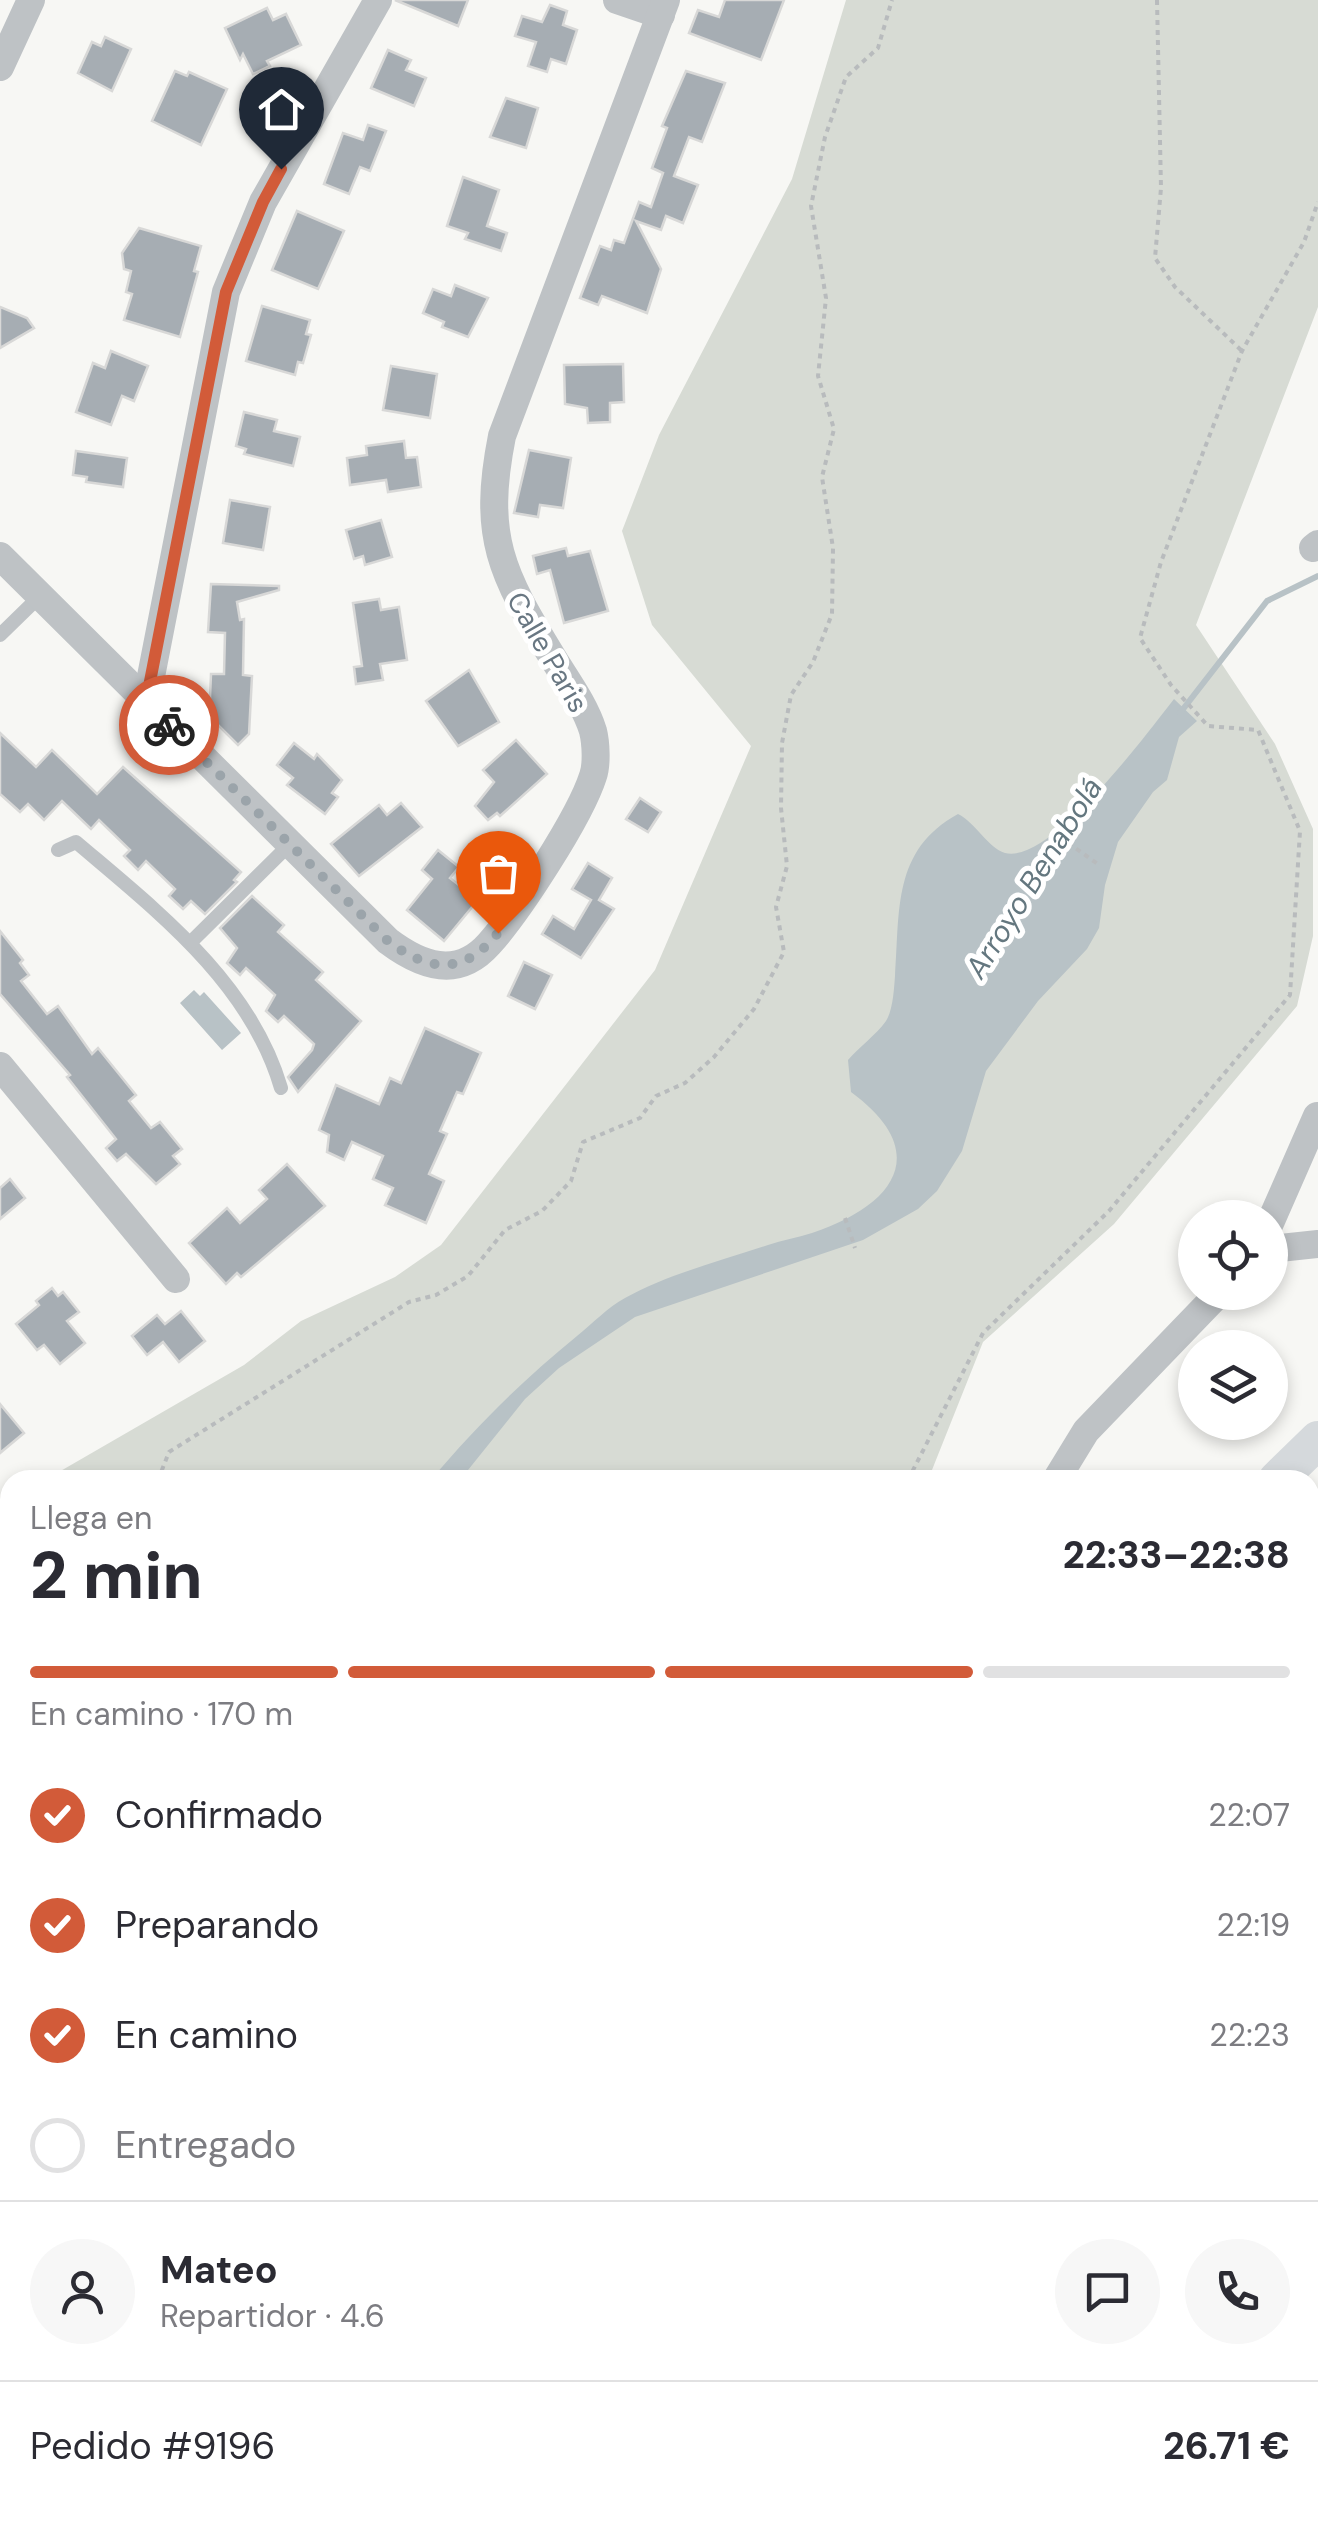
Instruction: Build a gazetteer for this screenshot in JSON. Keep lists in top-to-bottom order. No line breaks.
{"streets":{"street":["Calle Paris"]},"water":["Arroyo Benabolá"],"page":{"heading":["2 min","Llega en","22:33–22:38"],"panel":["Mateo","Repartidor · 4.6","Pedido #9196","26.71 €"],"bar":"En camino · 170 m","list":[["Confirmado","22:07"],["Preparando","22:19"],["En camino","22:23"],"Entregado"]}}
